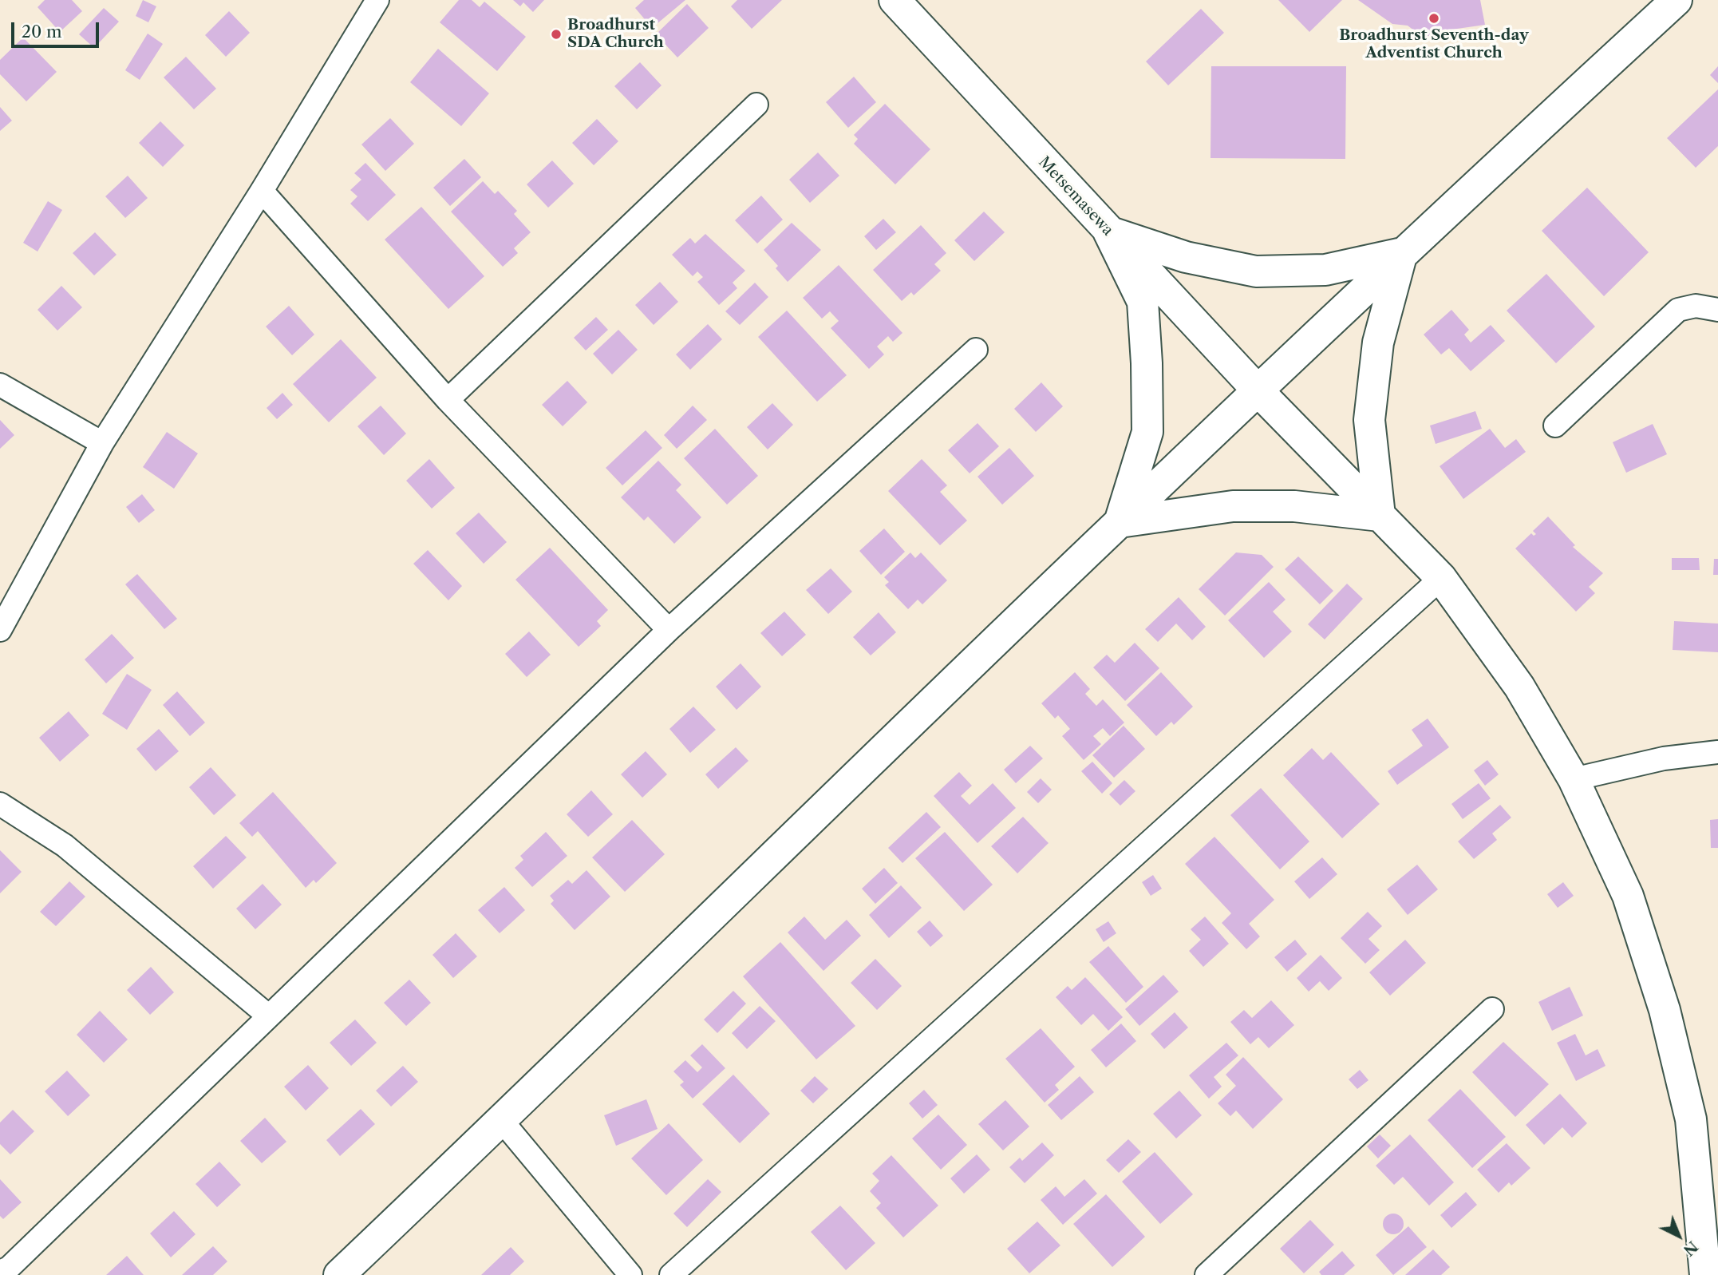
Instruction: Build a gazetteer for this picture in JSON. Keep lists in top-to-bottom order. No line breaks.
{"streets":{"street":["Metsemasewa"]},"places":["Broadhurst Seventh-day Adventist Church","Broadhurst SDA Church"],"scale_bar":"20 m","north":"bottom right"}
